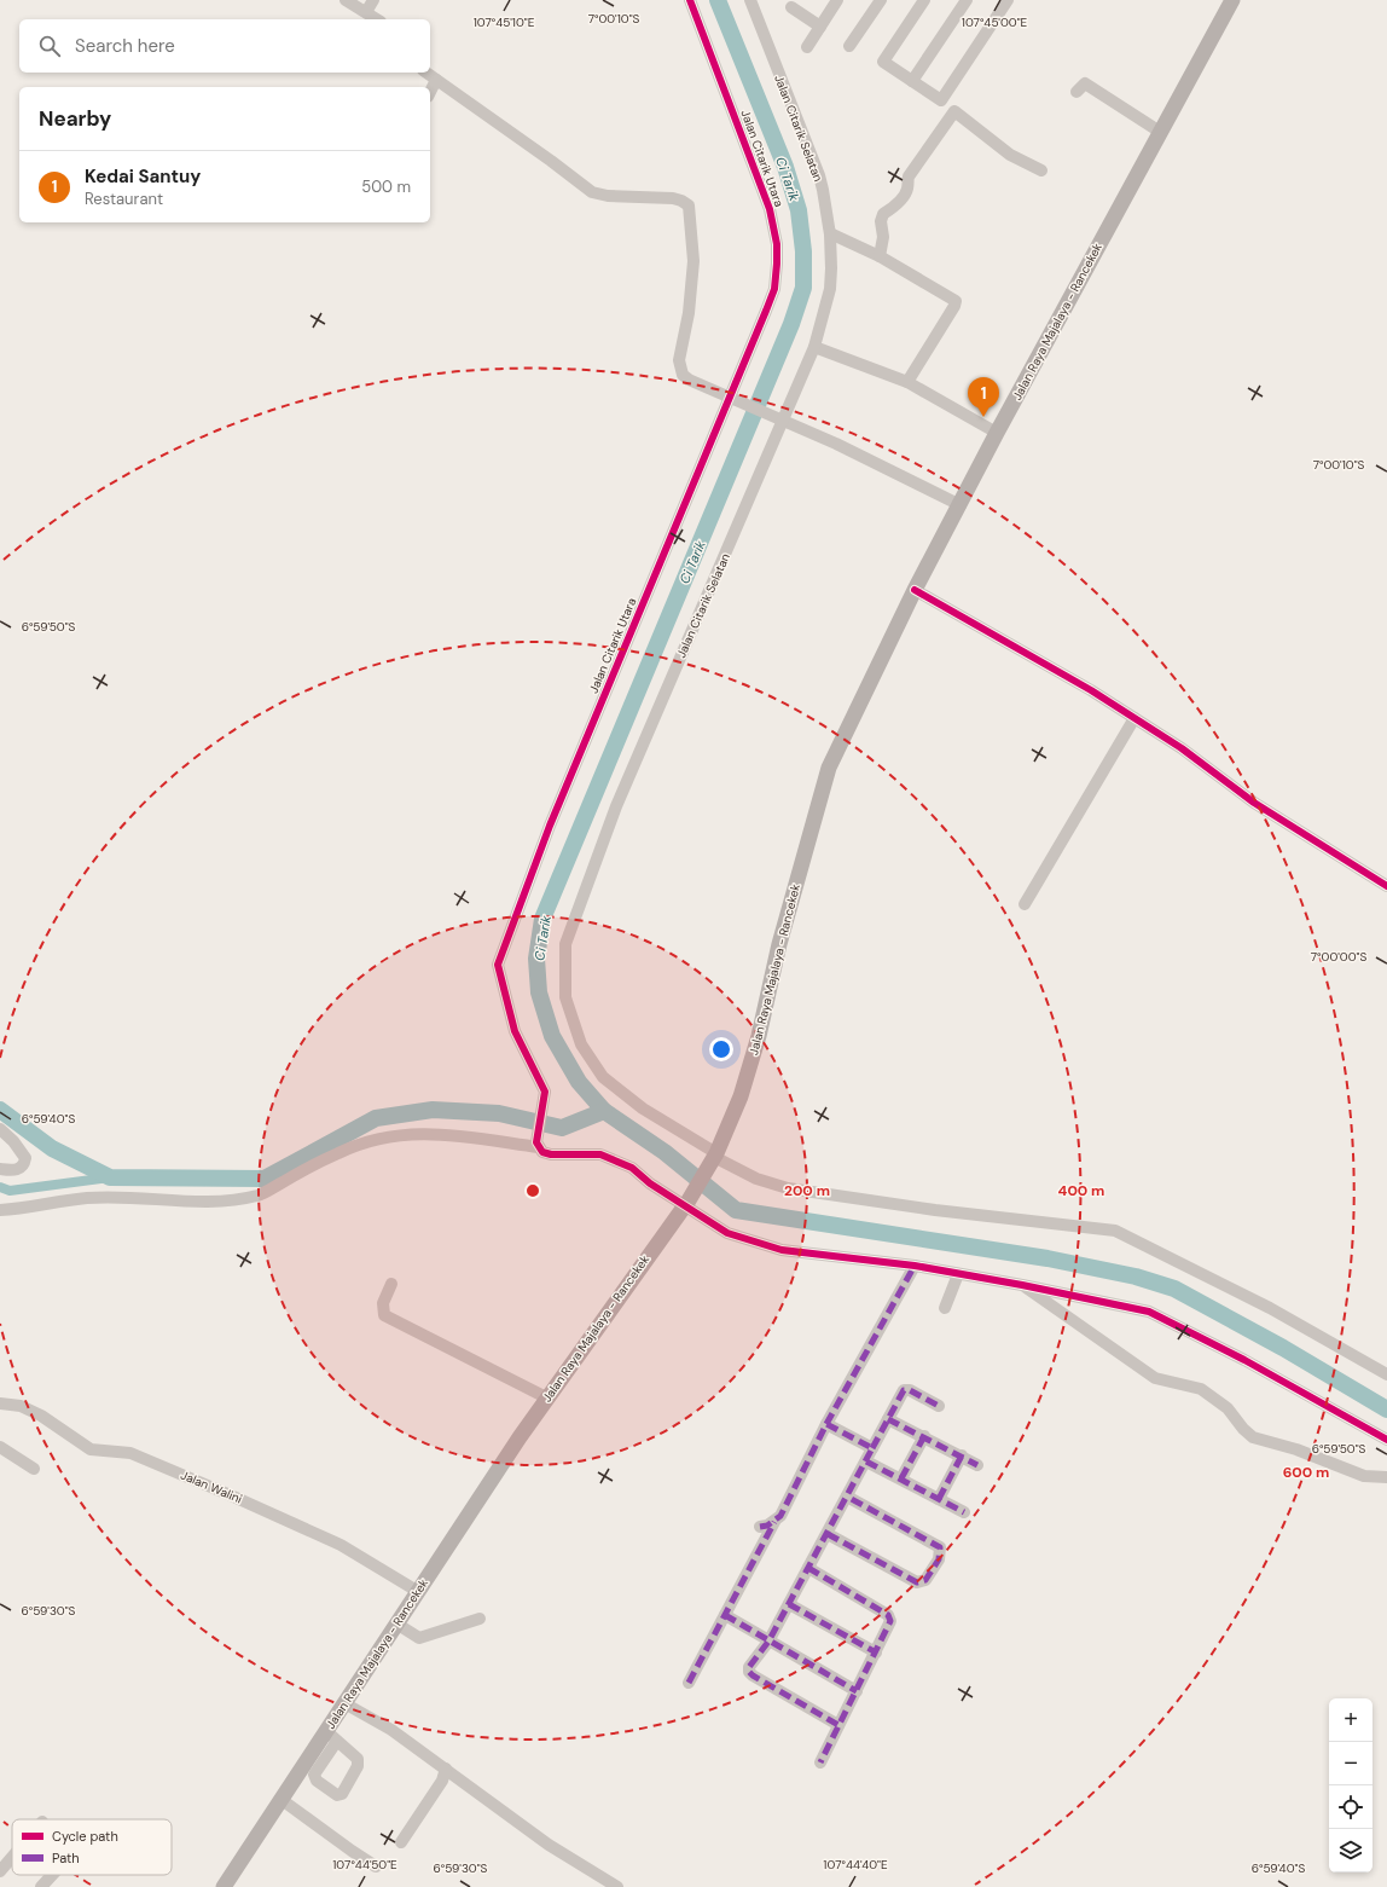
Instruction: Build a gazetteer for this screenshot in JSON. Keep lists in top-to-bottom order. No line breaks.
{"streets":{"main road":["Jalan Raya Majalaya - Rancekek"],"street":["Jalan Citarik Selatan","Jalan Citarik Utara","Jalan Walini"]},"crossings":[["Jalan Citarik Selatan","Jalan Raya Majalaya - Rancekek"],["Jalan Raya Majalaya - Rancekek","Jalan Walini"]],"water":["Ci Tarik"],"legend":["Cycle path","Path"],"page":{"search":"Search here","heading":"Nearby","list":[{"mark":"1","name":"Kedai Santuy","note":"Restaurant","value":"500 m"}],"pins":"1","map_buttons":["+","−"]},"coordinates":["7°00'10\"S","107°45'10\"E","107°45'00\"E","6°59'50\"S","7°00'00\"S","6°59'40\"S","6°59'30\"S","107°44'50\"E","107°44'40\"E"],"rings":["200 m","400 m","600 m"]}
